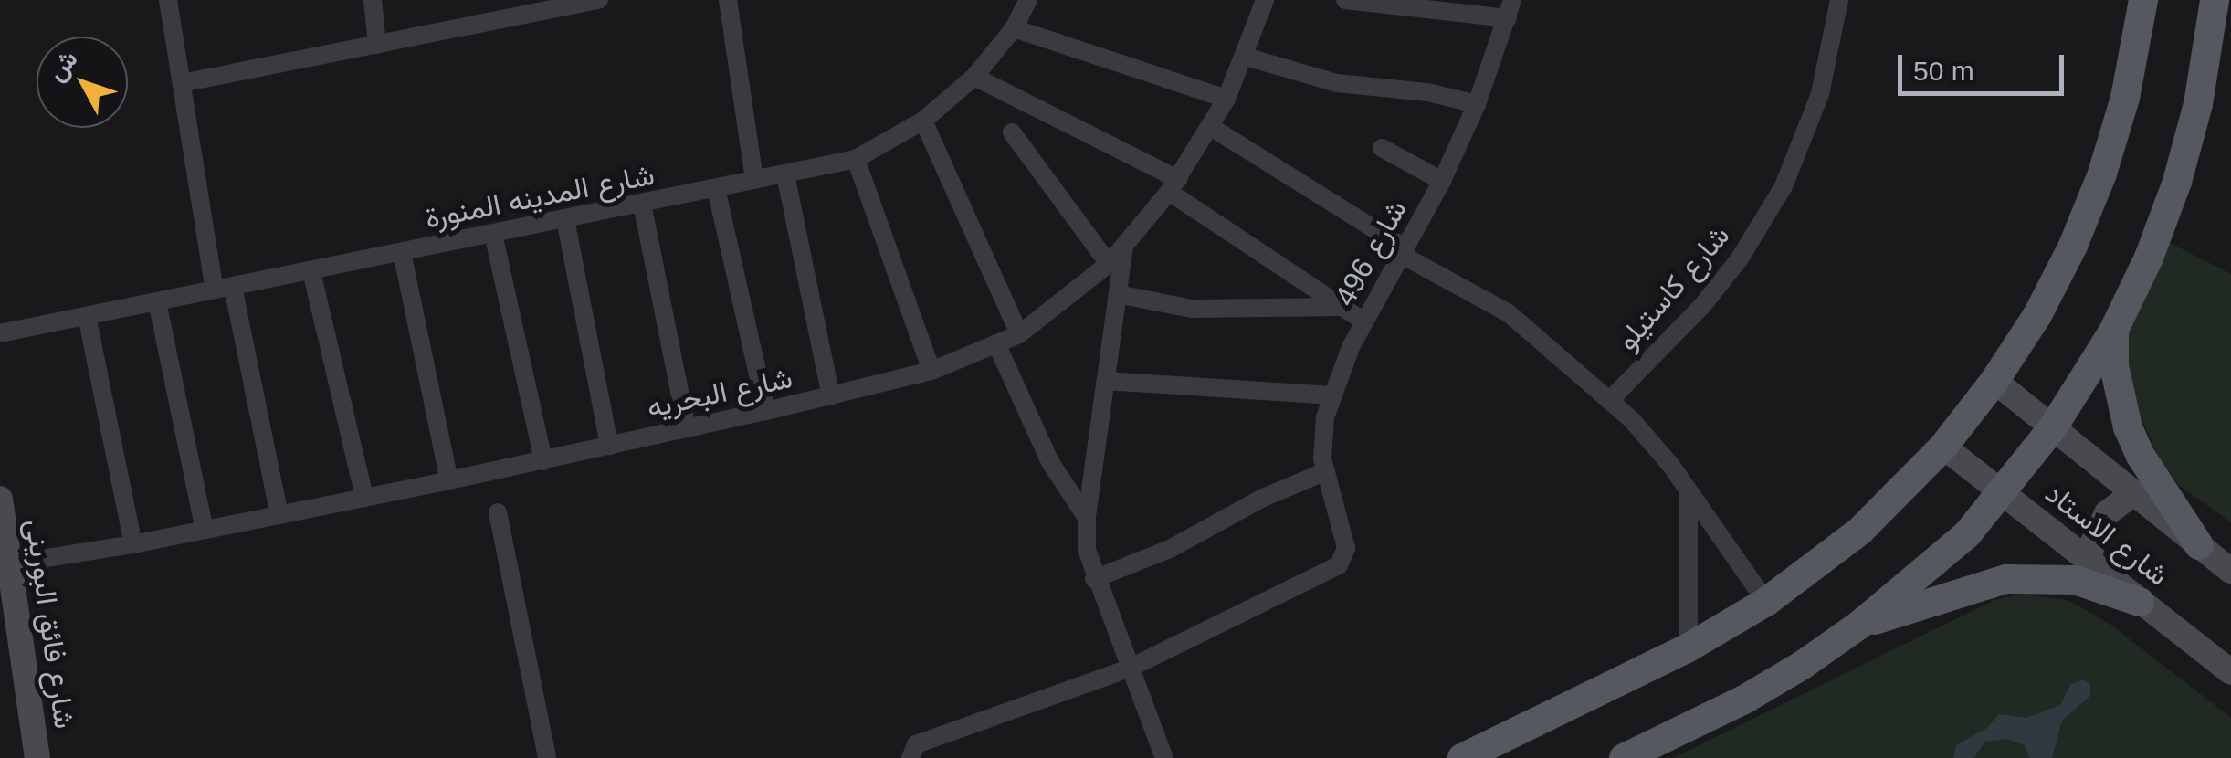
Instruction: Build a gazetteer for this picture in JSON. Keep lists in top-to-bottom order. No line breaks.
{"streets":{"main road":["شارع الاستاد","شارع فائق البورينى"],"street":["شارع المدينه المنورة","شارع 496","شارع كاستيلو","شارع البحريه"]},"crossings":[["شارع البحريه","شارع فائق البورينى"]],"scale_bar":"50 m","north":"top left"}
